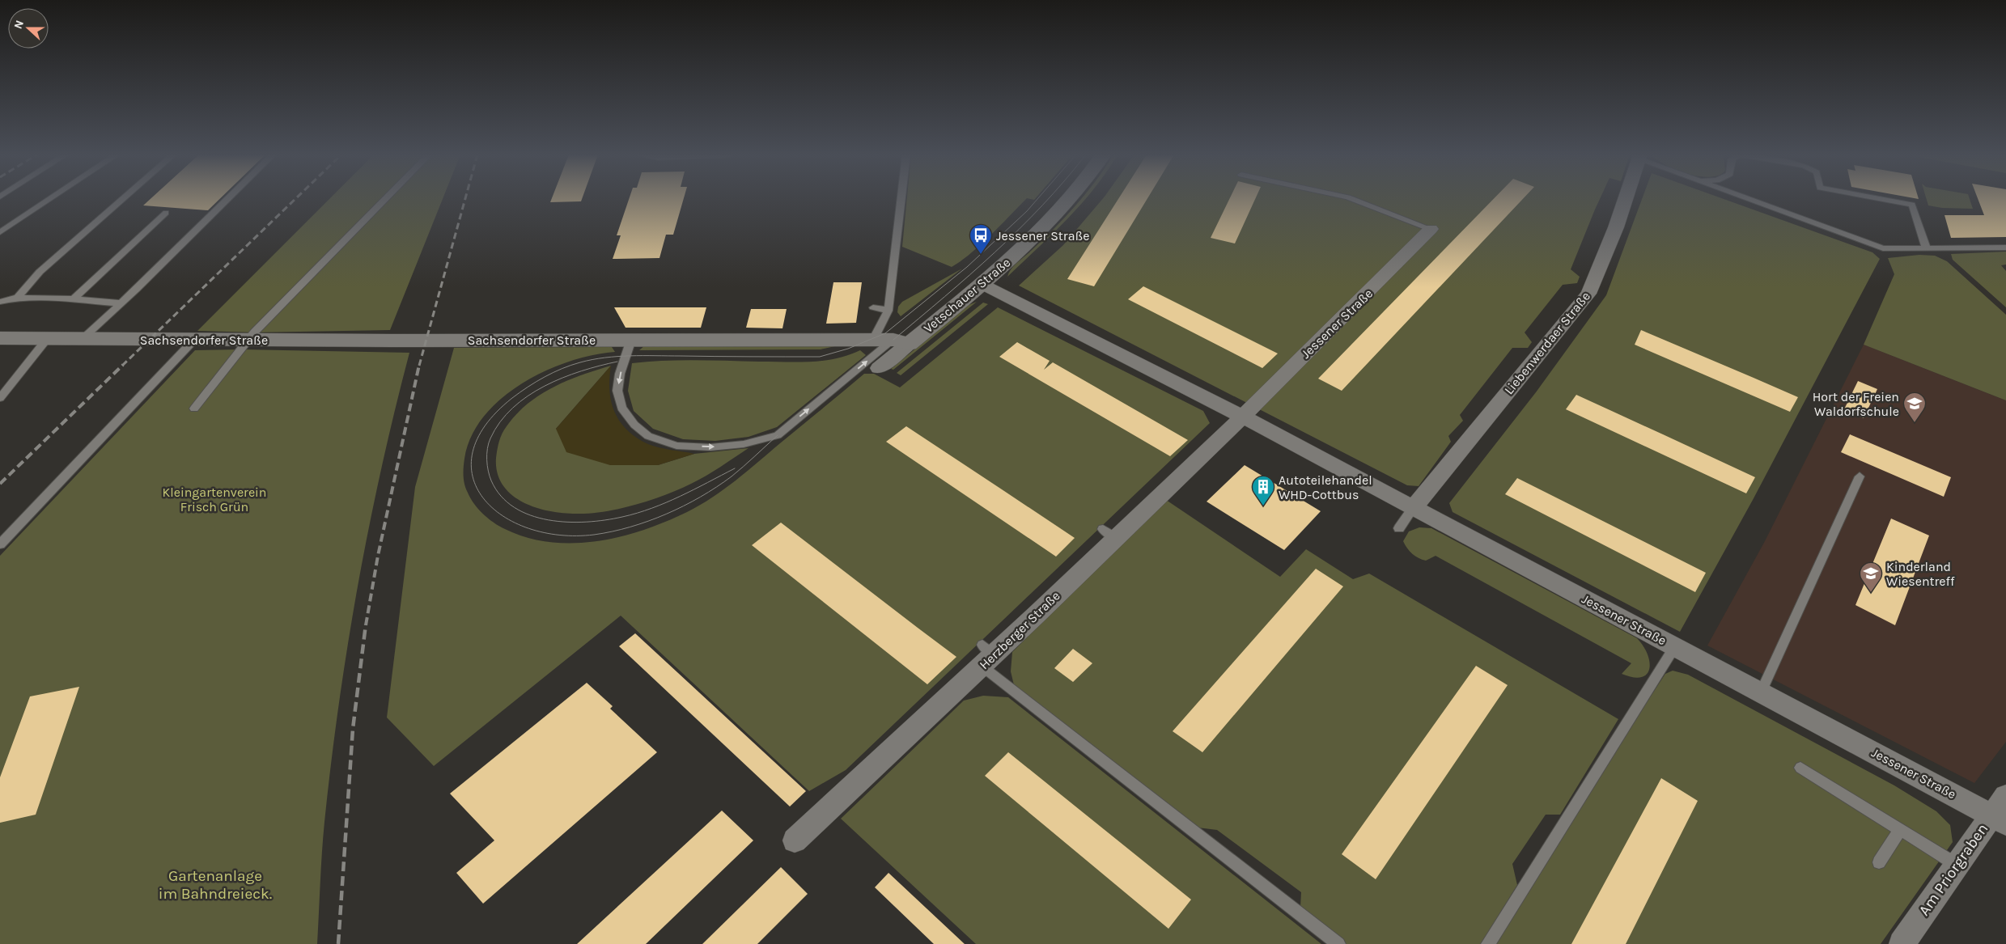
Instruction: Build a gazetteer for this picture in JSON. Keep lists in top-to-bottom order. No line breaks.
{"streets":{"street":["Vetschauer Straße","Jessener Straße","Sachsendorfer Straße","Liebenwerdaer Straße","Herzberger Straße","Am Priorgraben"]},"crossings":[["Vetschauer Straße","Jessener Straße"],["Jessener Straße","Liebenwerdaer Straße"],["Jessener Straße","Herzberger Straße"],["Jessener Straße","Am Priorgraben"]],"parks":["Kleingartenverein Frisch Grün","Gartenanlage im Bahndreieck."],"places":{"bus stop":["Jessener Straße"],"school or university":["Hort der Freien Waldorfschule","Kinderland Wiesentreff"],"building":["Autoteilehandel WHD-Cottbus"]},"north":"left"}
